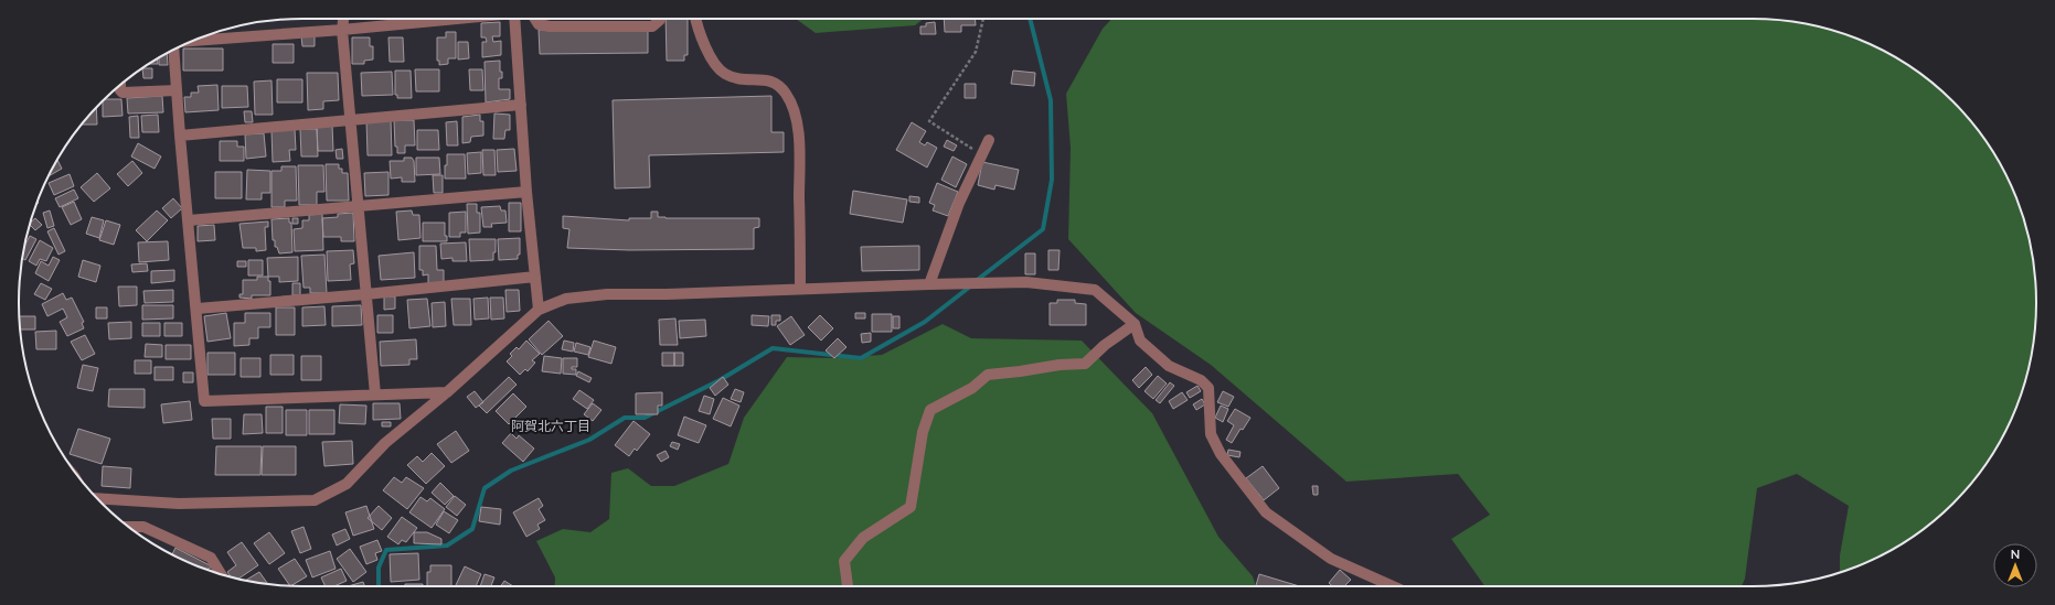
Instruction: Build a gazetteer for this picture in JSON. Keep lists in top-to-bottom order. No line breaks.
{"districts":["阿賀北六丁目"],"north":"top"}
